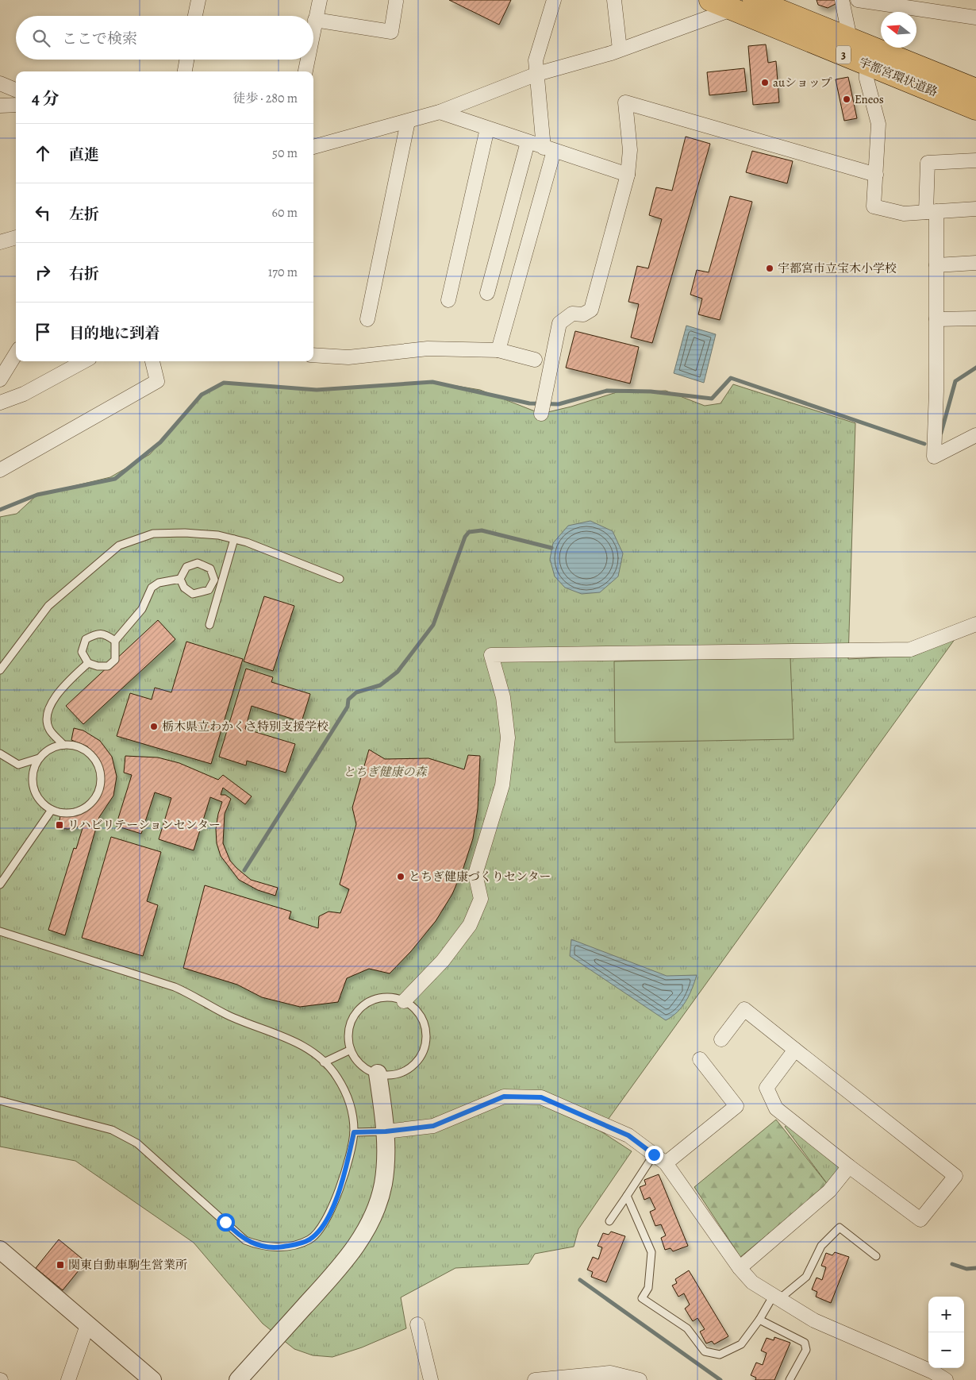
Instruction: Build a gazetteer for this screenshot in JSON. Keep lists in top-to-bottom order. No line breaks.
{"streets":{"main road":["3","宇都宮環状道路"]},"parks":["とちぎ健康の森"],"places":{"other":["auショップ","Eneos","宇都宮市立宝木小学校","栃木県立わかくさ特別支援学校","とちぎ健康づくりセンター"],"transit":["リハビリテーションセンター","関東自動車駒生営業所"]},"north":"left","page":{"search":"ここで検索","heading":["4 分","徒歩 · 280 m"],"list":[["直進","50 m"],["左折","60 m"],["右折","170 m"],"目的地に到着"],"map_buttons":["+","−"]}}
